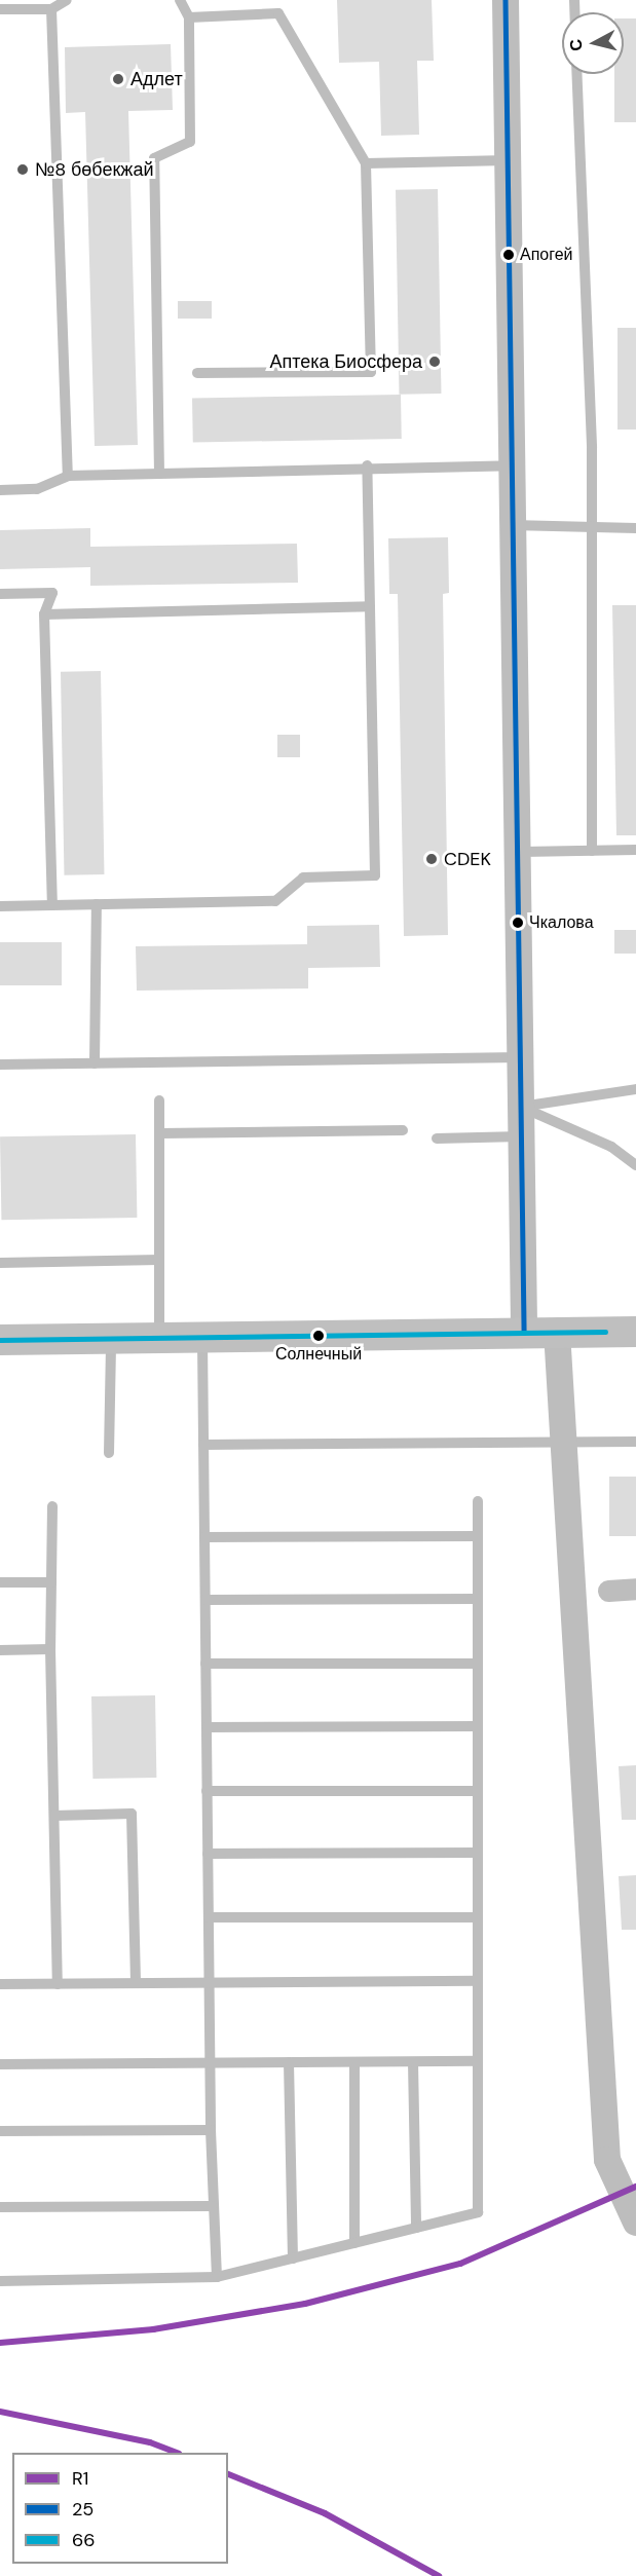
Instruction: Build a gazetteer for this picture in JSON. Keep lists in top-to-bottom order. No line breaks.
{"places":["Адлет","№8 бөбекжай","Апогей","Аптека Биосфера","CDEK","Чкалова","Солнечный"],"lines":["transit line 25","transit line 66","transit line R1"],"legend":["R1","25","66"],"north":"left"}
